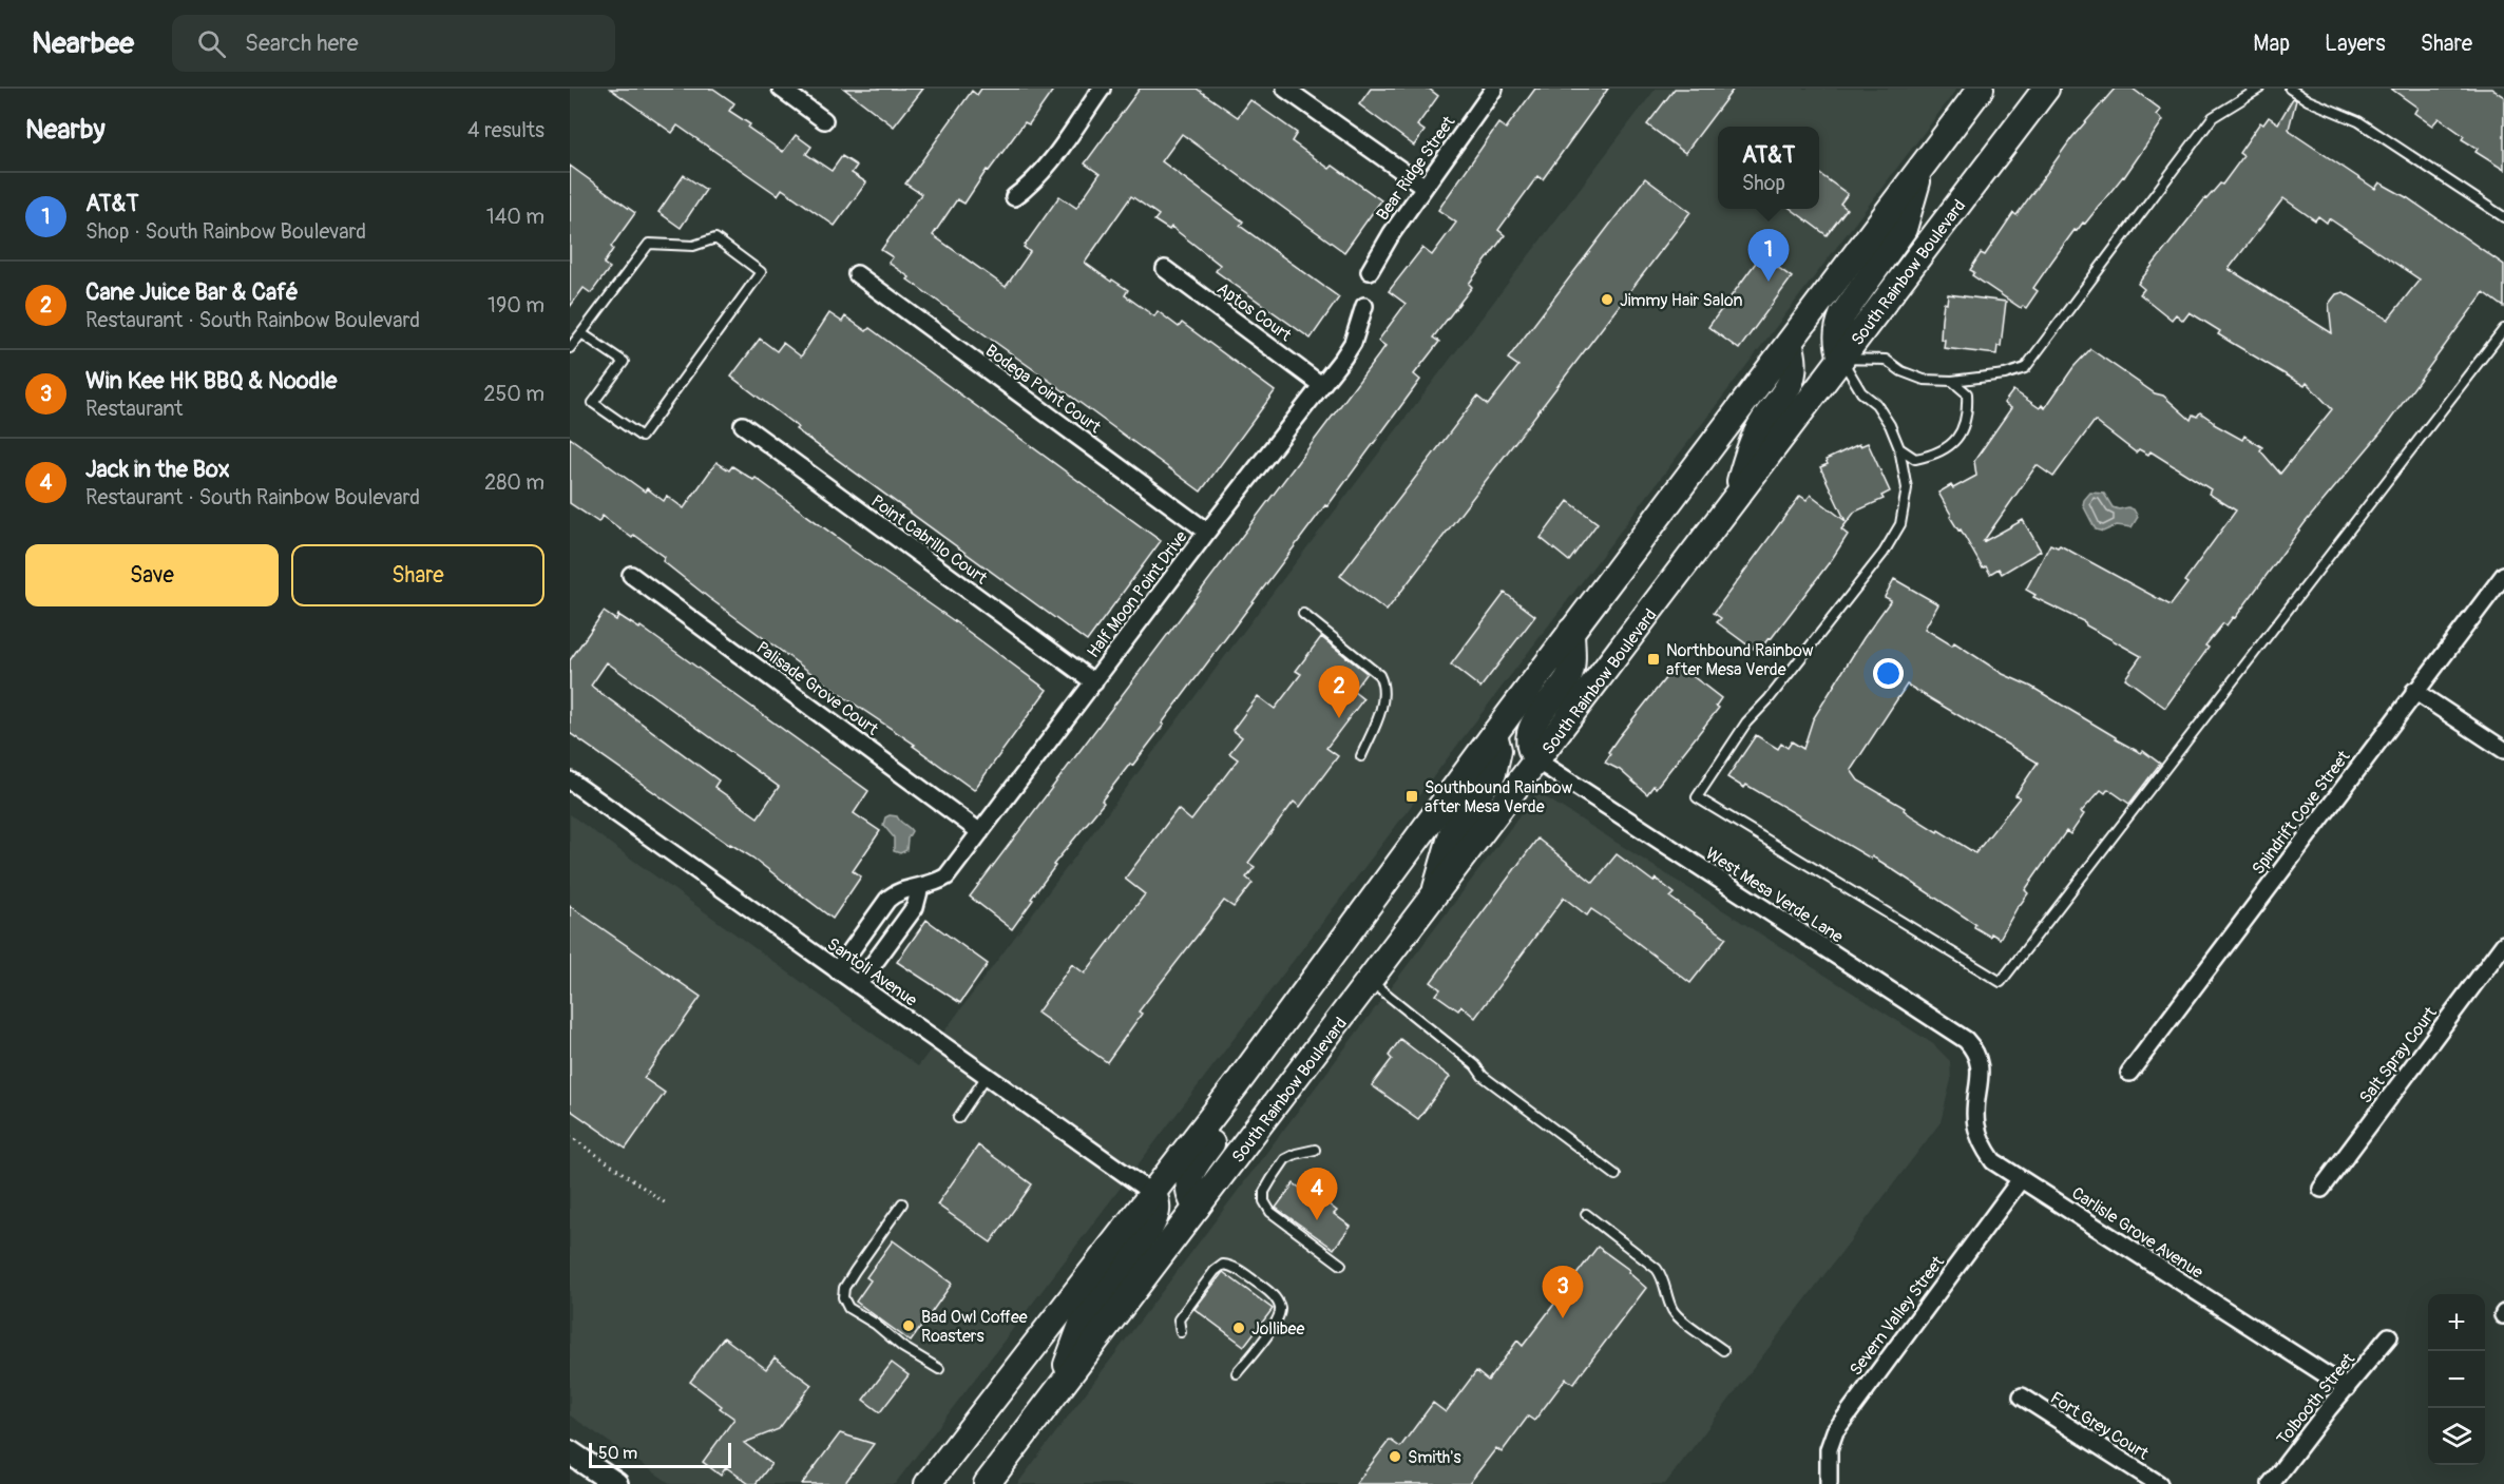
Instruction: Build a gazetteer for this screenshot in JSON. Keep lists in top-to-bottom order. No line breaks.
{"streets":{"main road":["South Rainbow Boulevard"],"street":["Bear Ridge Street","Aptos Court","Bodega Point Court","Point Cabrillo Court","Half Moon Point Drive","Palisade Grove Court","Spindrift Cove Street","West Mesa Verde Lane","Santoli Avenue","Salt Spray Court","Carlisle Grove Avenue","Severn Valley Street","Tolbooth Street","Fort Grey Court"]},"crossings":[["South Rainbow Boulevard","West Mesa Verde Lane"],["Aptos Court","Half Moon Point Drive"],["Bodega Point Court","Half Moon Point Drive"],["Point Cabrillo Court","Half Moon Point Drive"],["Half Moon Point Drive","Palisade Grove Court"],["Half Moon Point Drive","Santoli Avenue"],["West Mesa Verde Lane","Carlisle Grove Avenue"],["Carlisle Grove Avenue","Severn Valley Street"],["Carlisle Grove Avenue","Tolbooth Street"]],"places":{"other":["Jimmy Hair Salon","Bad Owl Coffee Roasters","Jollibee","Smith's"],"transit":["Northbound Rainbow after Mesa Verde","Southbound Rainbow after Mesa Verde"]},"scale_bar":"50 m","page":{"header":"Nearbee","search":"Search here","nav":["Map","Layers","Share"],"heading":["Nearby","4 results"],"popup":["AT&T","Shop"],"list":[{"mark":"1","name":"AT&T","note":"Shop · South Rainbow Boulevard","value":"140 m"},{"mark":"2","name":"Cane Juice Bar & Café","note":"Restaurant · South Rainbow Boulevard","value":"190 m"},{"mark":"3","name":"Win Kee HK BBQ & Noodle","note":"Restaurant","value":"250 m"},{"mark":"4","name":"Jack in the Box","note":"Restaurant · South Rainbow Boulevard","value":"280 m"}],"pins":["1","2","4","3"],"buttons":["Save","Share"],"map_buttons":["+","−"],"scale":"50 m"}}
